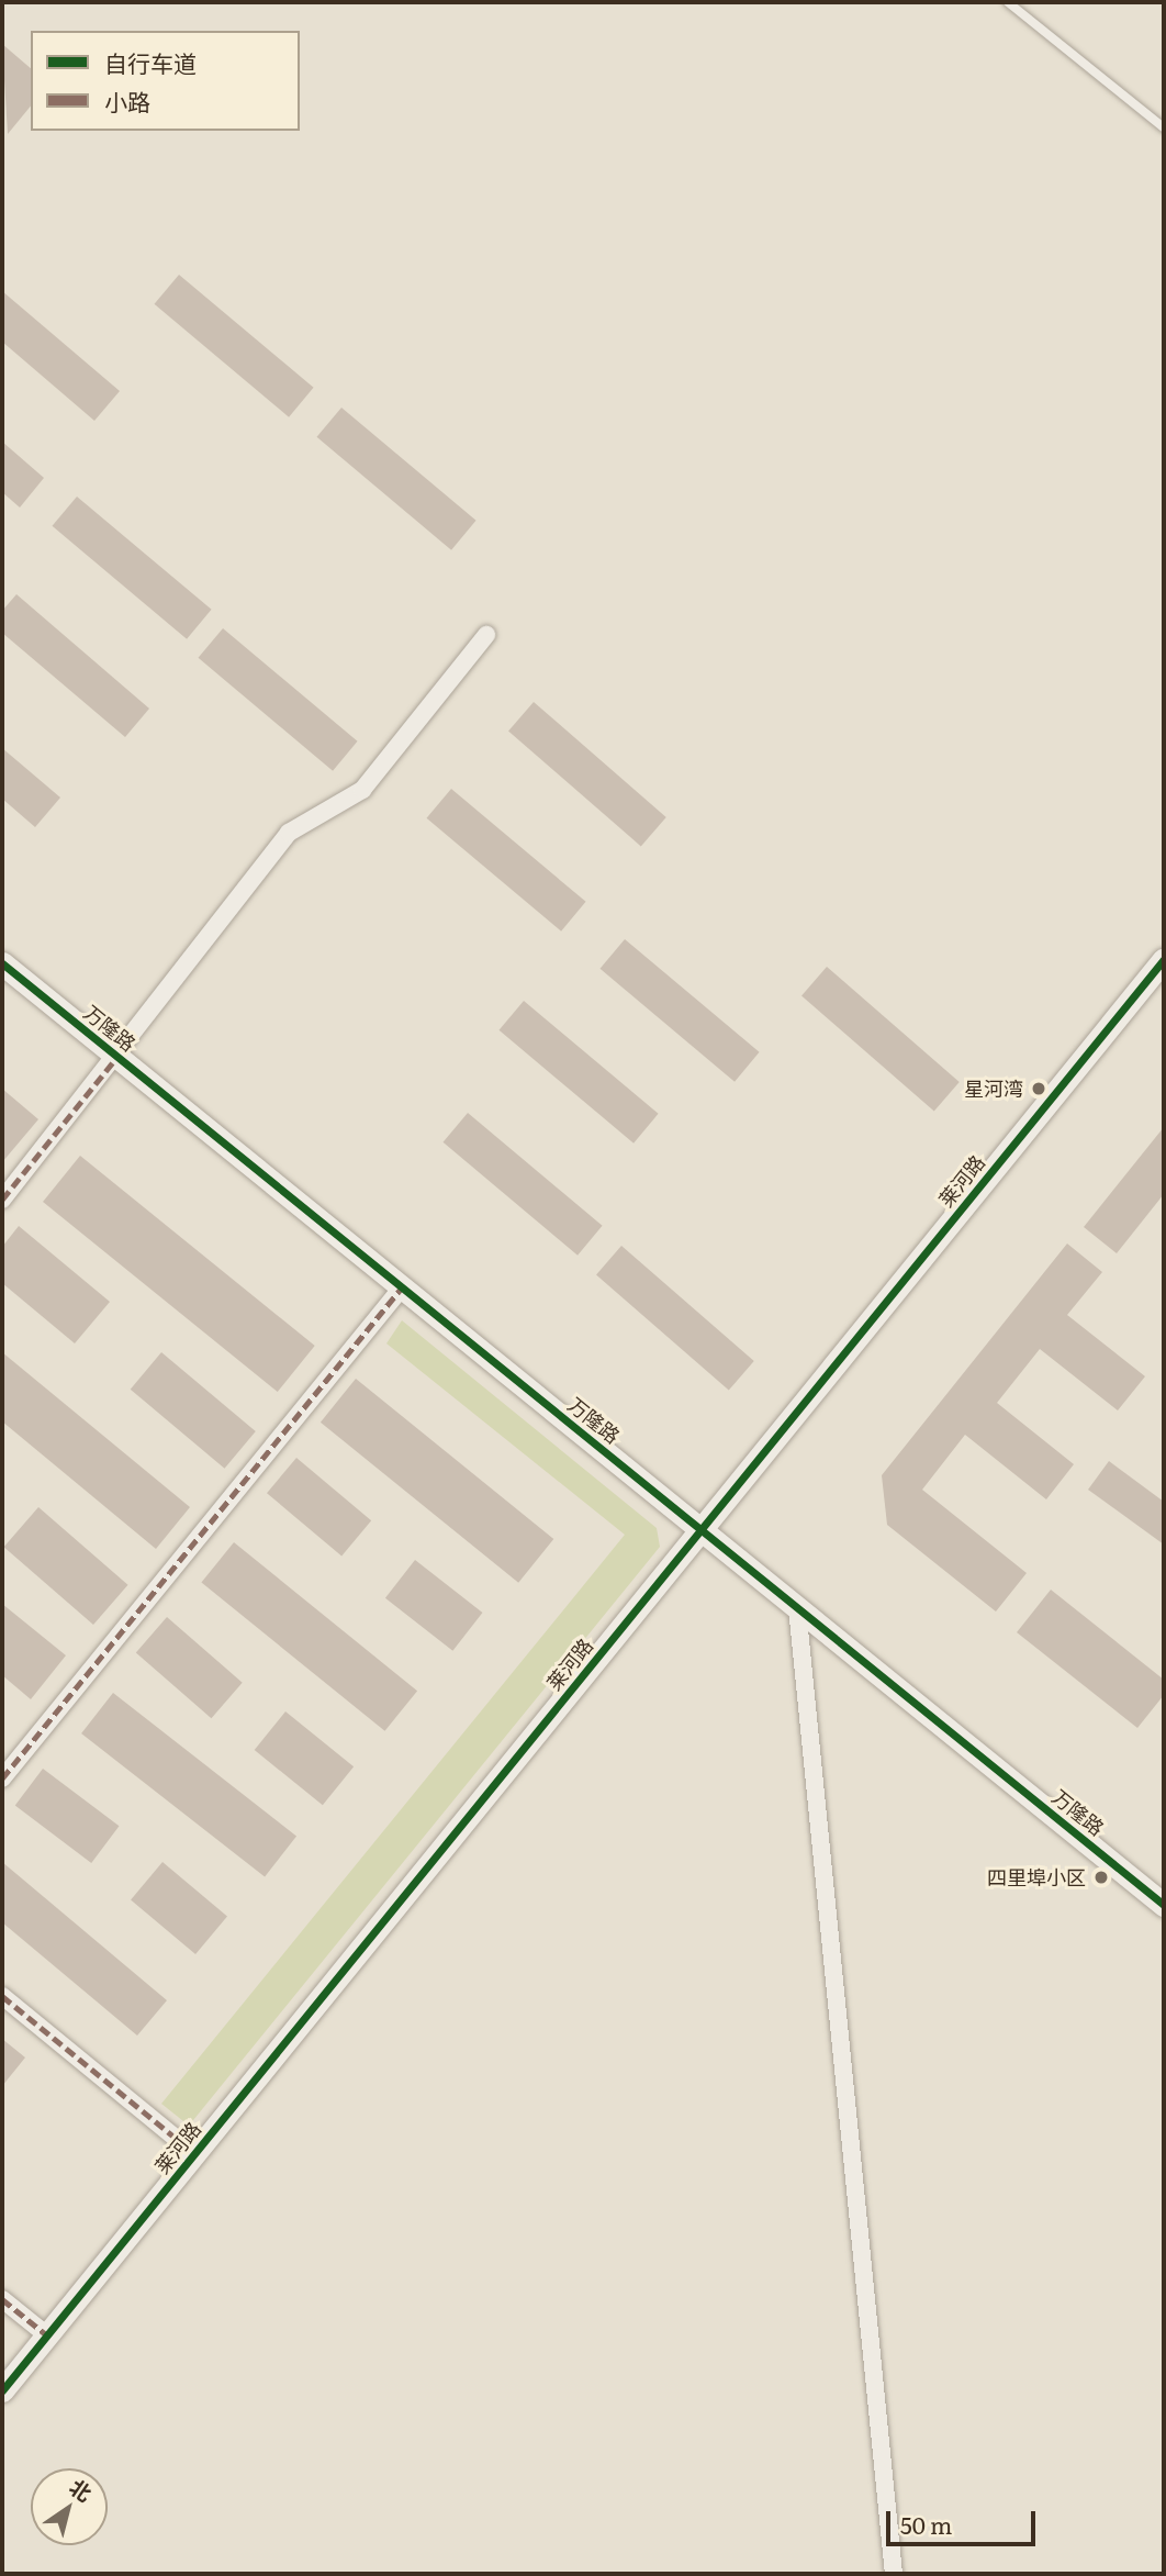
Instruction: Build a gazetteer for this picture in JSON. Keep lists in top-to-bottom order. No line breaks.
{"streets":{"street":["万隆路","莱河路"]},"crossings":[["万隆路","莱河路"]],"places":["星河湾","四里埠小区"],"legend":["自行车道","小路"],"scale_bar":"50 m","north":"top right"}
